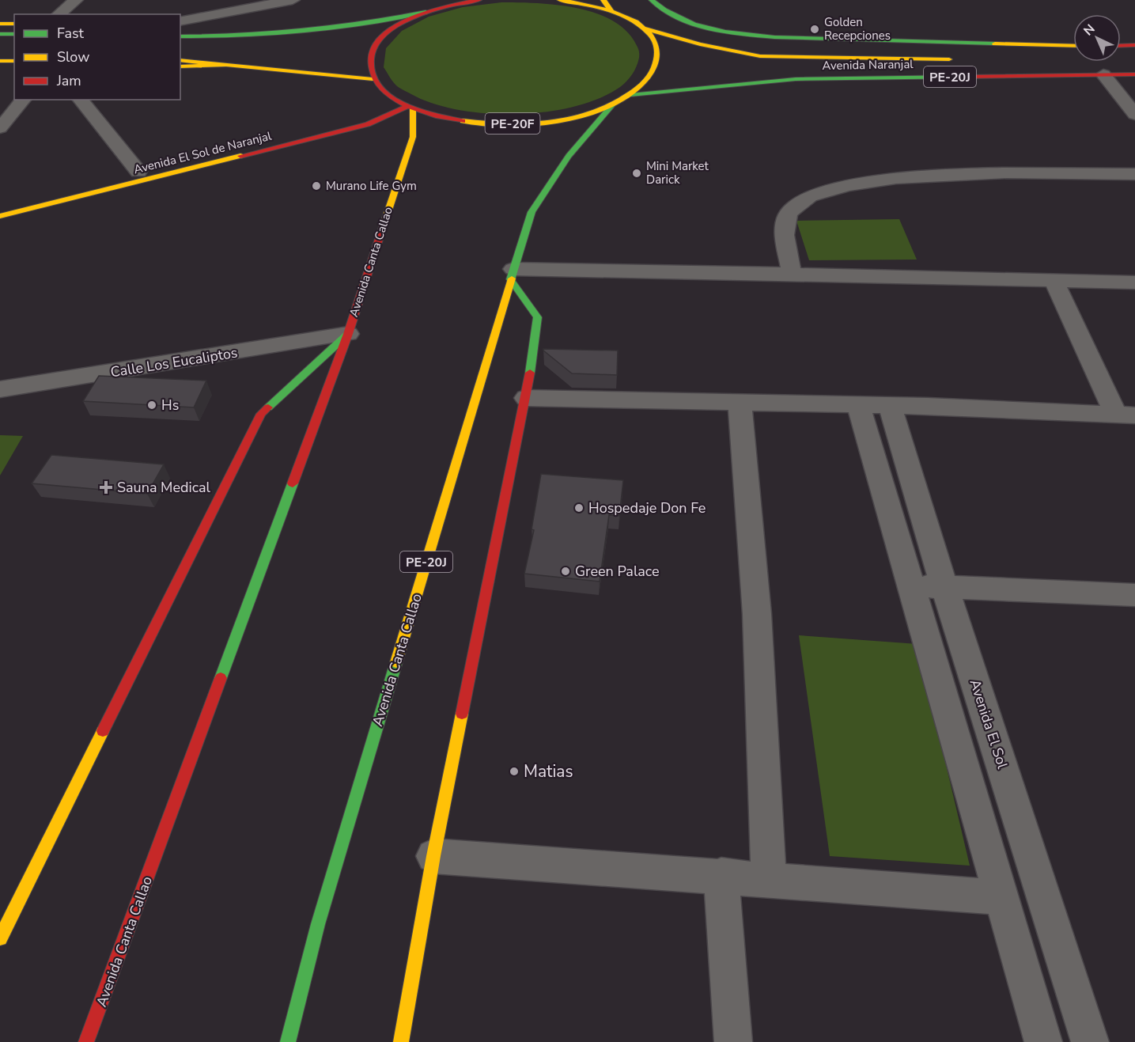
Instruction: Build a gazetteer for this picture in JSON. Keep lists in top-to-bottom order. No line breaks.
{"streets":{"main road":["Avenida Naranjal","PE-20J","PE-20F","Avenida El Sol de Naranjal","Avenida Canta Callao"],"street":["Calle Los Eucaliptos","Avenida El Sol"]},"crossings":[["Avenida Naranjal","PE-20F"],["PE-20F","Avenida El Sol de Naranjal"],["PE-20F","Avenida Canta Callao"],["Avenida El Sol de Naranjal","Avenida Canta Callao"],["Avenida Canta Callao","Calle Los Eucaliptos"]],"places":{"other":["Golden Recepciones","Mini Market Darick","Murano Life Gym","Hs","Hospedaje Don Fe","Green Palace","Matias"],"health":["Sauna Medical"]},"legend":["Fast","Slow","Jam"],"north":"top left"}
